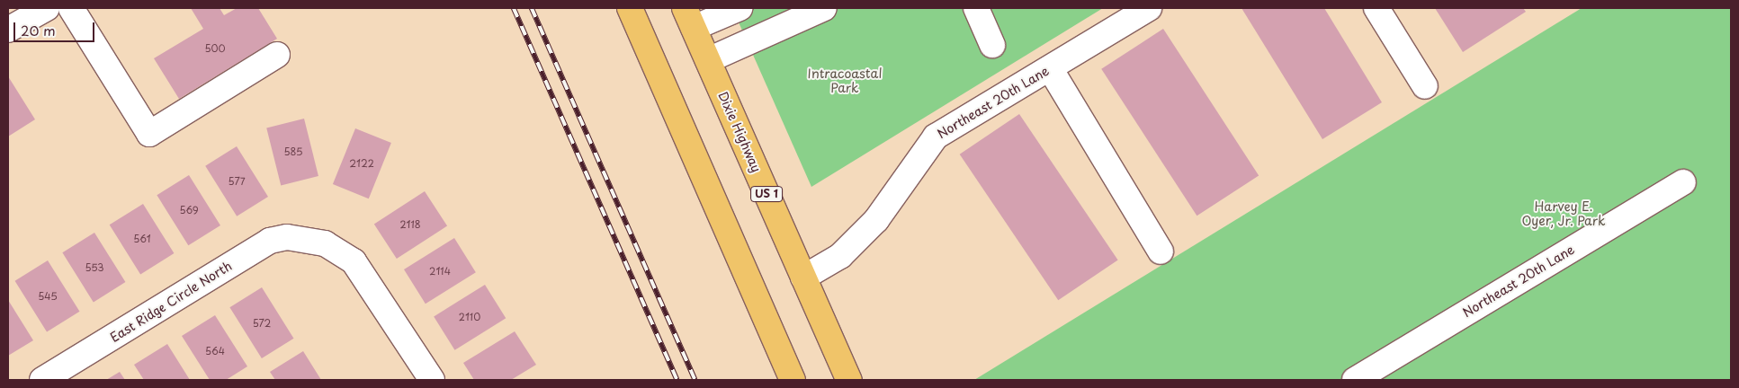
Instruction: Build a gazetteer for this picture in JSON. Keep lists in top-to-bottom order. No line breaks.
{"streets":{"main road":["Dixie Highway","US 1"],"street":["Northeast 20th Lane","East Ridge Circle North"]},"crossings":[["Northeast 20th Lane","Dixie Highway"]],"parks":["Intracoastal Park","Harvey E. Oyer, Jr. Park"],"house_numbers":["500","585","2122","577","569","2118","561","553","2114","545","2110","572","564"],"scale_bar":"20 m"}
